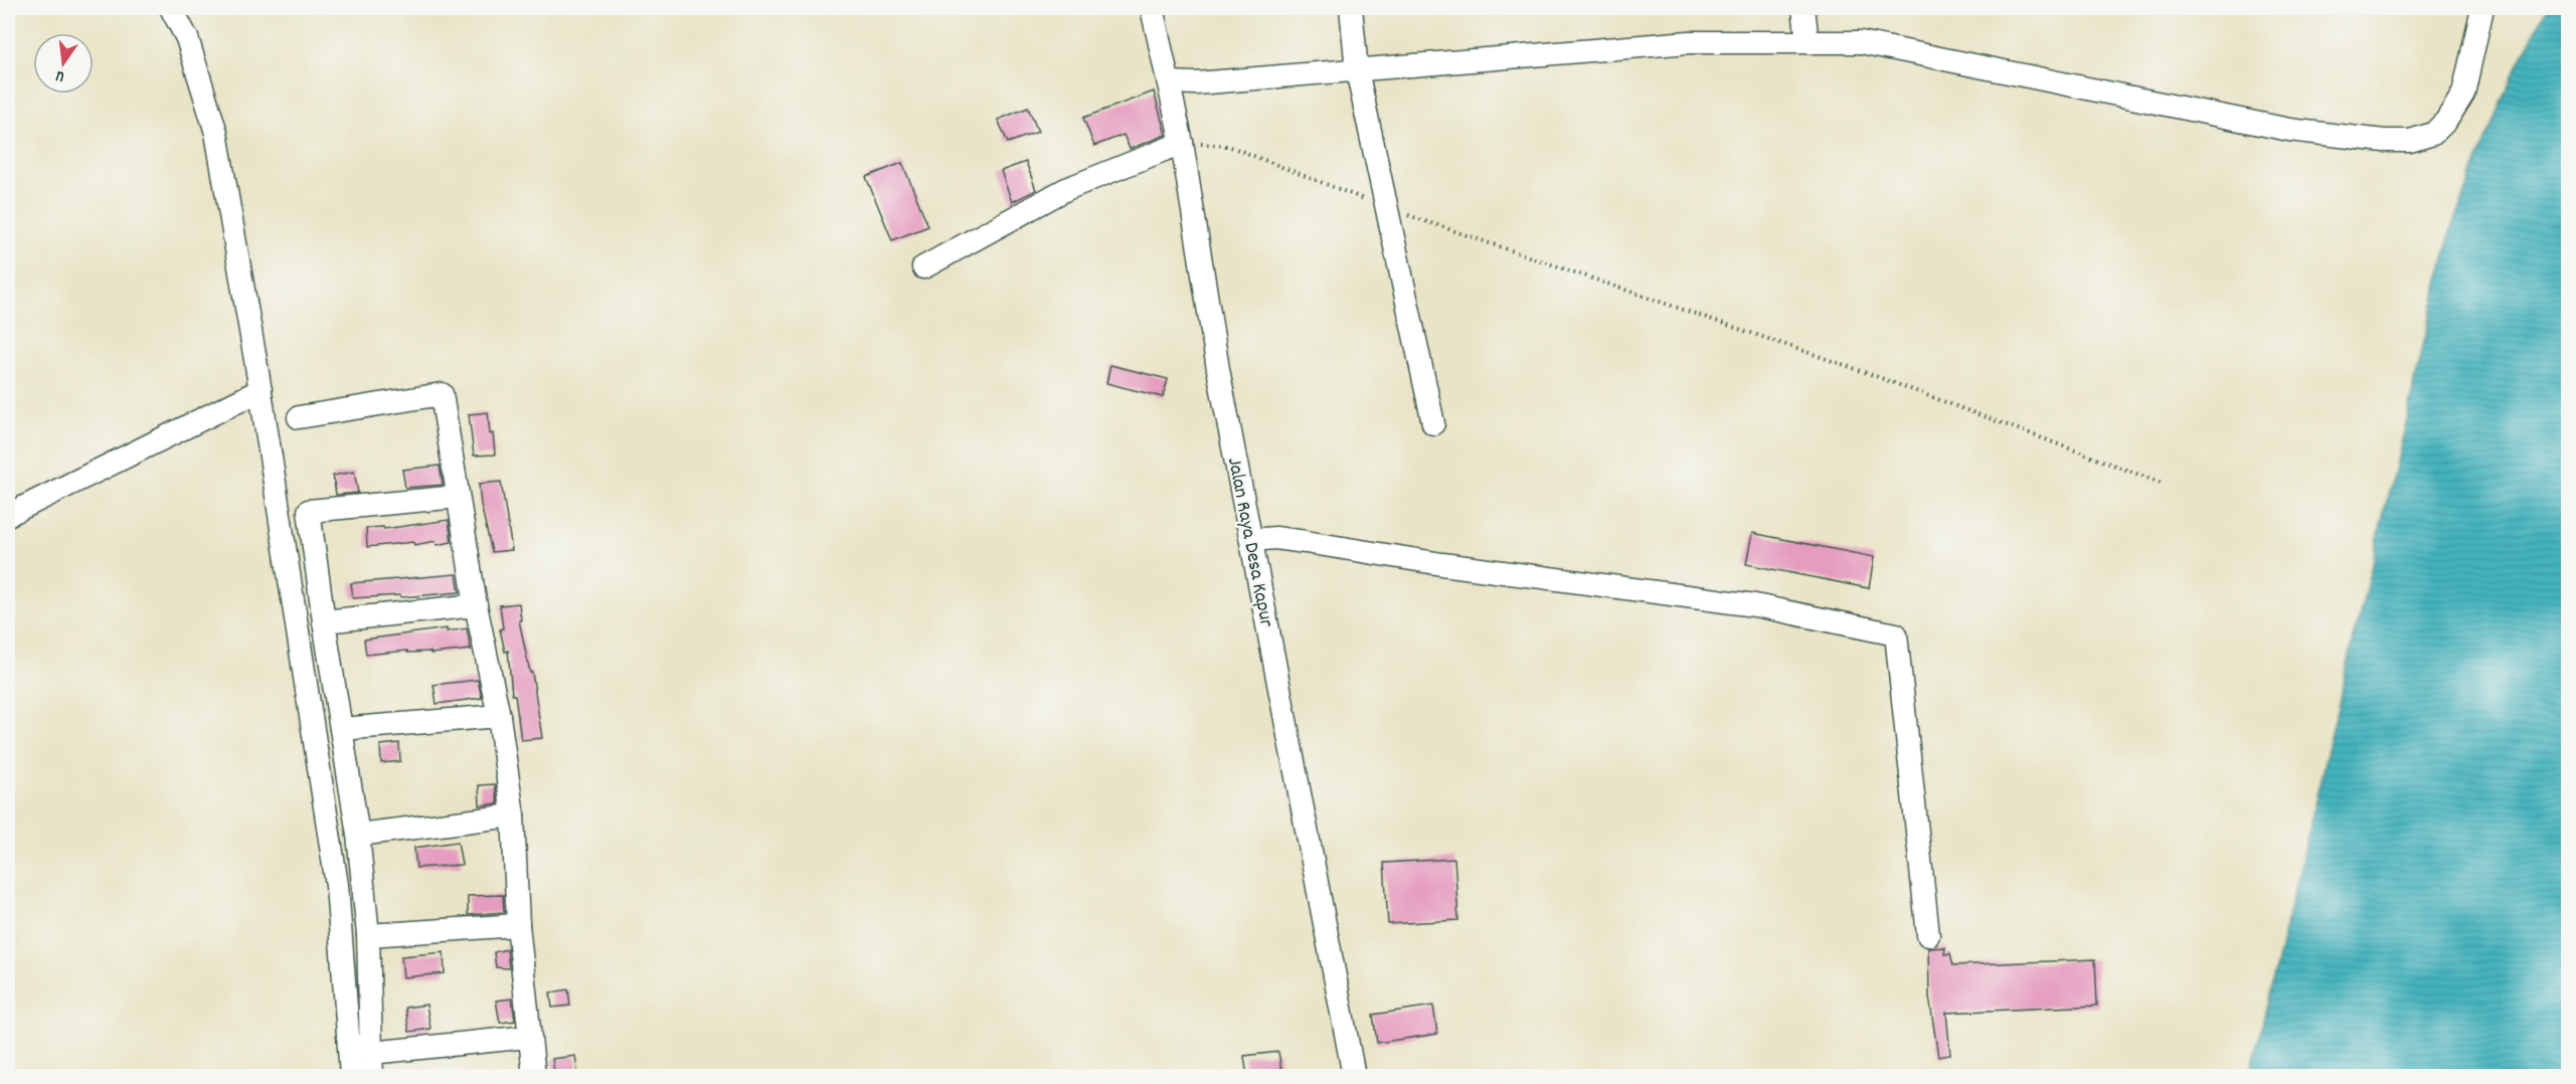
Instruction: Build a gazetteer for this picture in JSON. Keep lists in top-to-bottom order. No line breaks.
{"streets":{"street":["Jalan Raya Desa Kapur"]},"north":"bottom"}
